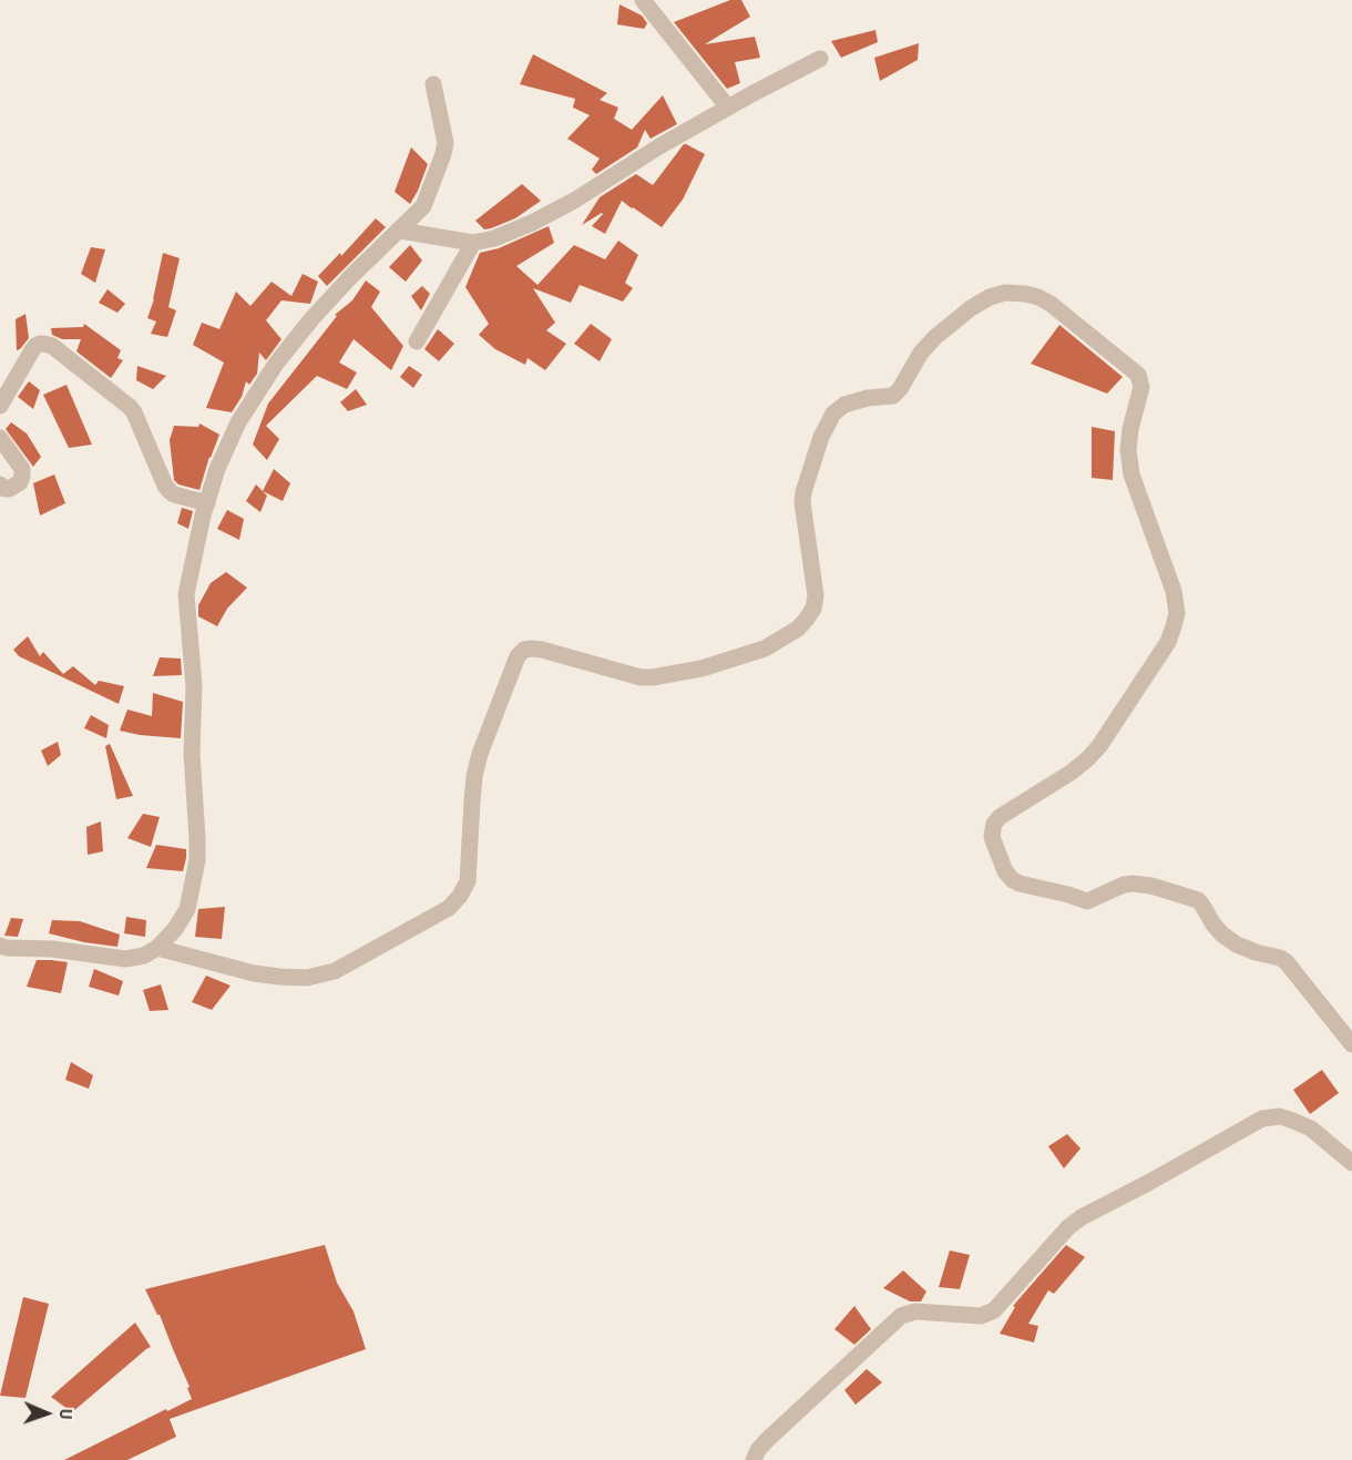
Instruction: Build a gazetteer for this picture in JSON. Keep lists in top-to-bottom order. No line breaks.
{"north":"right"}
